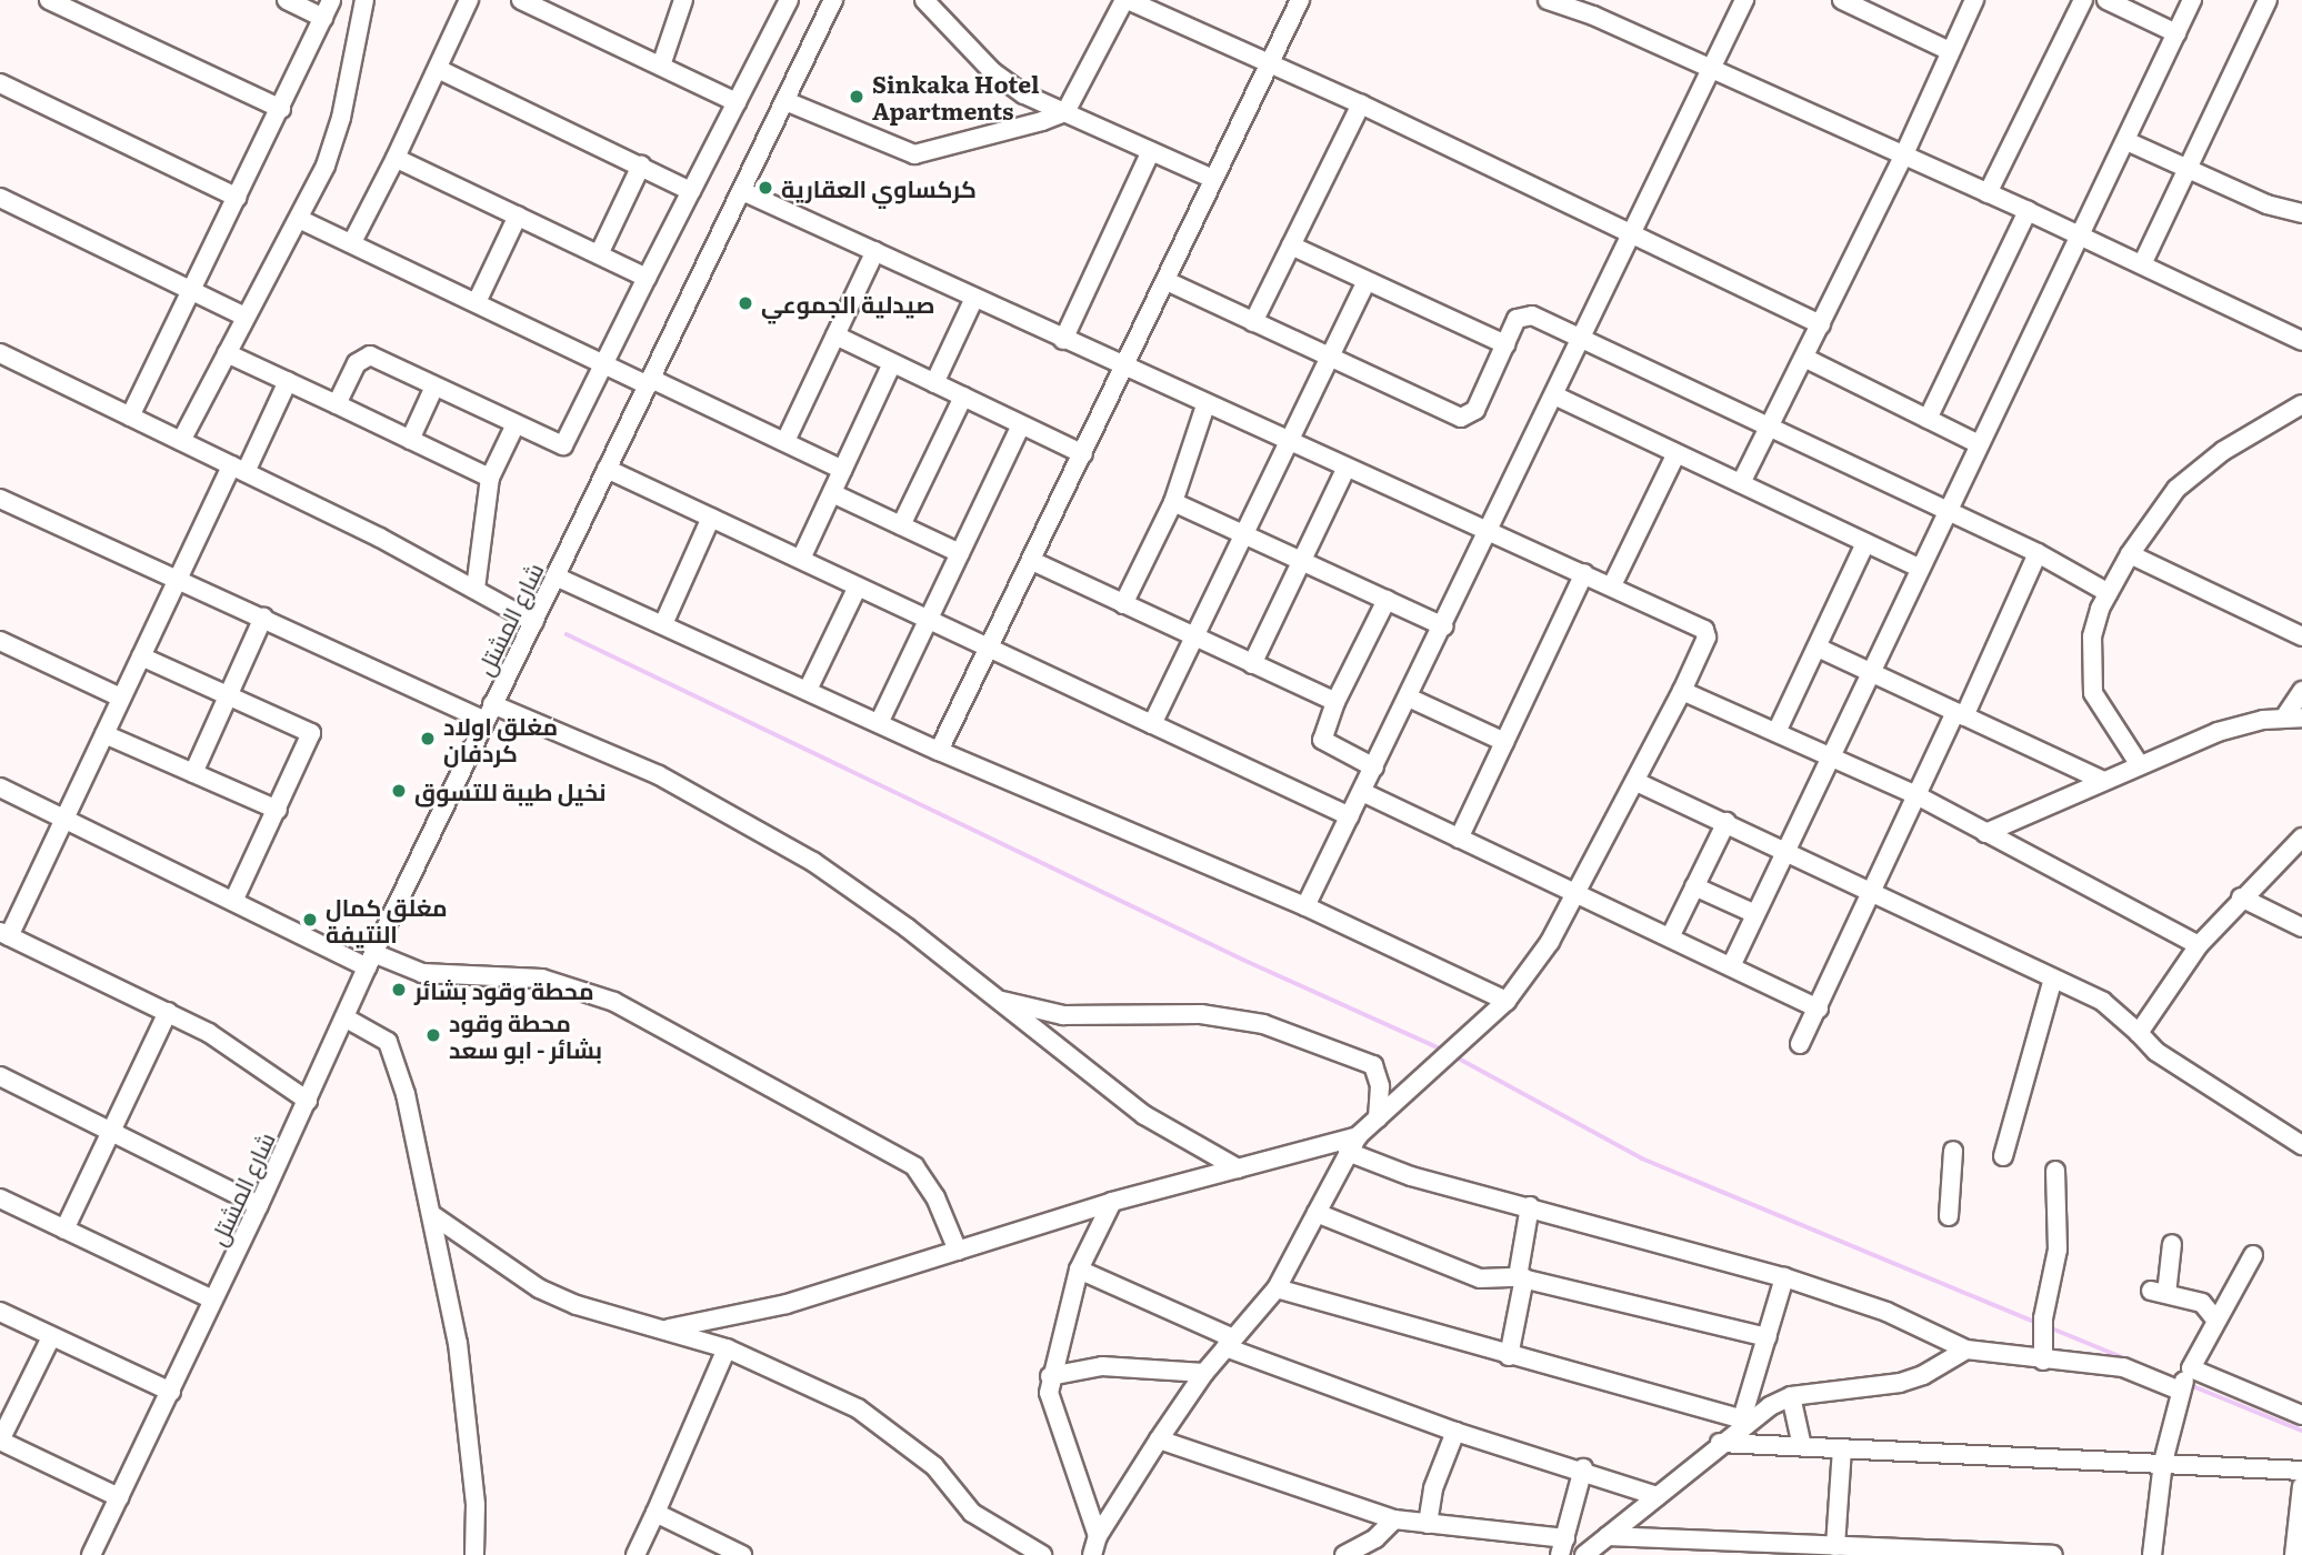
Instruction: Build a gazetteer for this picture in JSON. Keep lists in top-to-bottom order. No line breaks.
{"streets":{"street":["شارع المشتل"]},"places":["Sinkaka Hotel Apartments","كركساوي العقارية","صيدلية الجموعي","مغلق اولاد كردفان","نخيل طيبة للتسوق","مغلق كمال النتيفة","محطة وقود بشائر","محطة وقود بشائر - ابو سعد"]}
